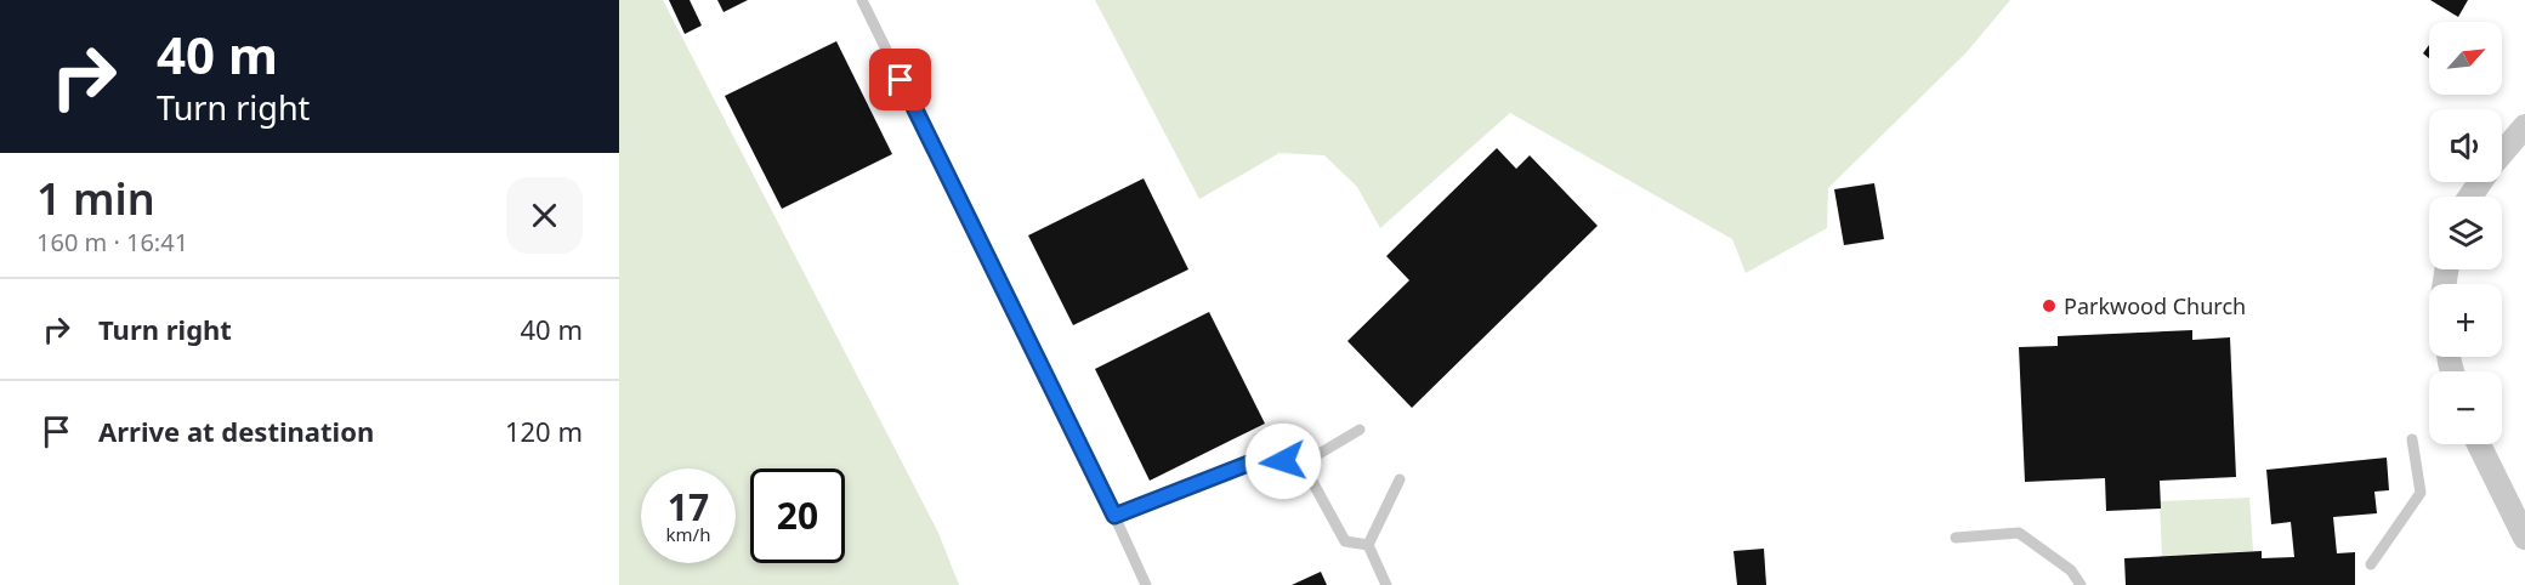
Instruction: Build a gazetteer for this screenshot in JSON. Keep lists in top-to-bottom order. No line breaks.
{"places":["Parkwood Church"],"north":"top right","page":{"turn":["40 m","Turn right"],"map_buttons":["+","−"],"heading":["1 min","160 m · 16:41"],"list":[{"name":"Turn right","value":"40 m"},{"name":"Arrive at destination","value":"120 m"}],"speed":"17 km/h","limit":"20"}}
